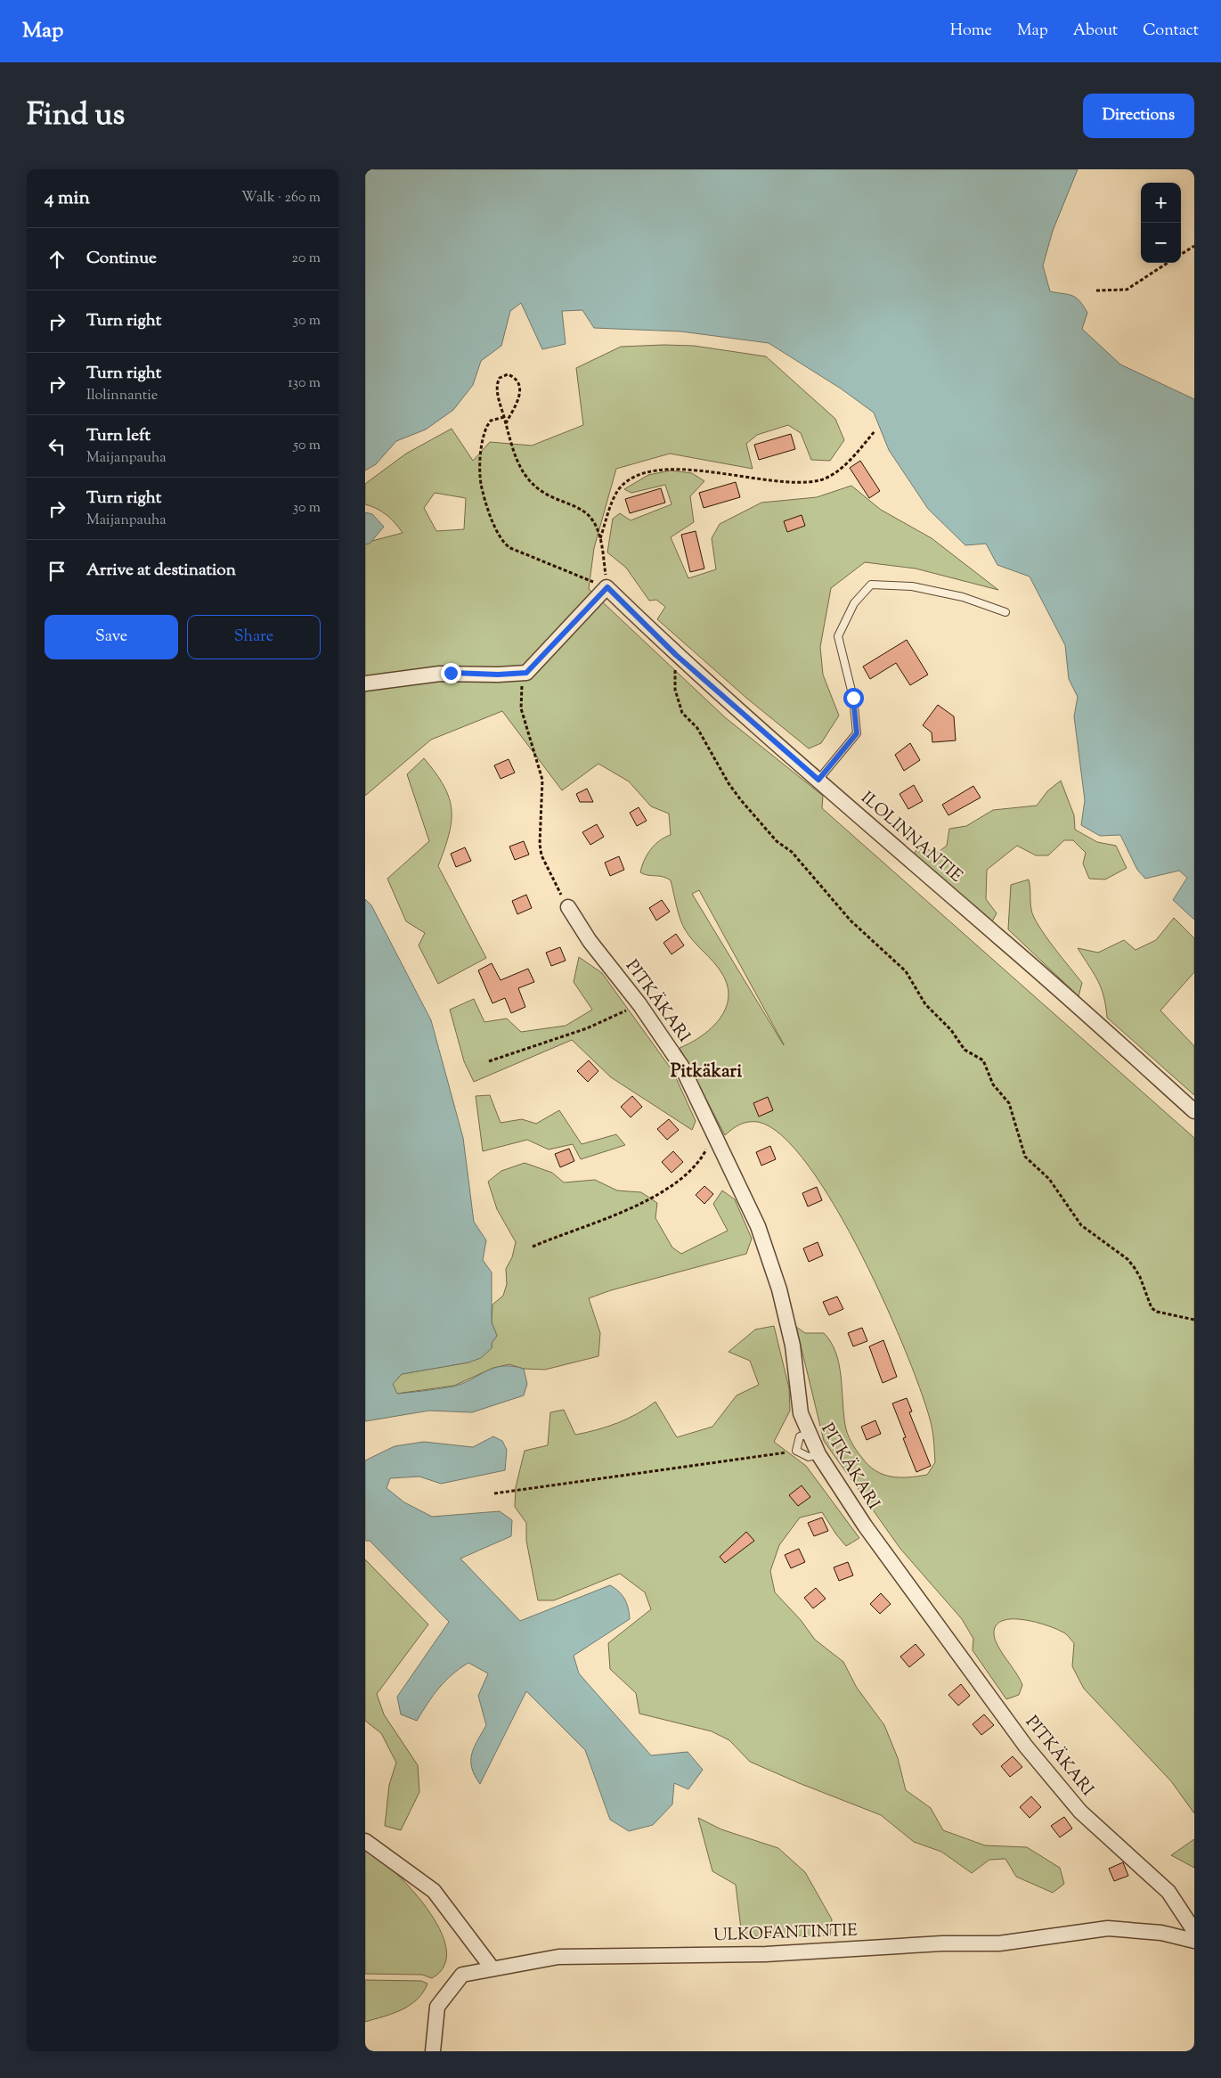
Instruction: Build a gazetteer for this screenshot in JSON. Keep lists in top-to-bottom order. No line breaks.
{"streets":{"street":["ILOLINNANTIE","PITKÄKARI","ULKOFANTINTIE"]},"districts":["Pitkäkari"],"page":{"header":"Map","nav":["Home","Map","About","Contact"],"title":"Find us","buttons":["Directions",["Save","Share"]],"heading":["4 min","Walk · 260 m"],"map_buttons":["+","−"],"list":[["Continue","20 m"],["Turn right","30 m"],["Turn right","Ilolinnantie","130 m"],["Turn left","Maijanpauha","50 m"],["Turn right","Maijanpauha","30 m"],"Arrive at destination"]}}
